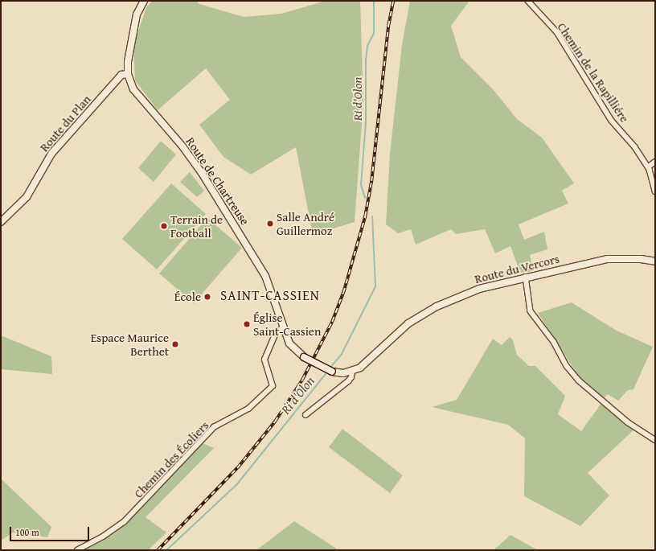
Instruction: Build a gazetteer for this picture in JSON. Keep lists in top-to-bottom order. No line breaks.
{"streets":{"main road":["Route du Plan","Route de Chartreuse","Route du Vercors"],"street":["Chemin de la Rapilliére","Chemin des Écoliers"]},"crossings":[["Route du Plan","Route de Chartreuse"],["Route de Chartreuse","Route du Vercors"],["Route de Chartreuse","Chemin des Écoliers"]],"districts":["SAINT-CASSIEN"],"water":["Ri d'Olon"],"places":["Salle André Guillermoz","Terrain de Football","École","Église Saint-Cassien","Espace Maurice Berthet"],"scale_bar":"100 m"}
